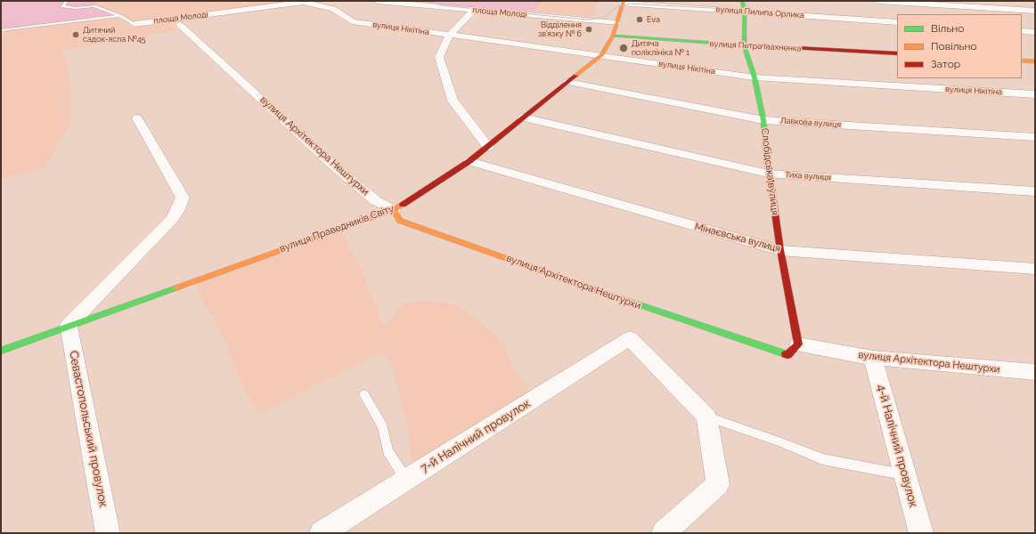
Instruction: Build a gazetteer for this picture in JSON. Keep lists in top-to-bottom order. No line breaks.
{"streets":{"main road":["вулиця Петра Івахненка","вулиця Архітектора Нештурхи","Слобідська вулиця","вулиця Праведників Світу"],"street":["площа Молоді","вулиця Пилипа Орлика","вулиця Нікітіна","Лавкова вулиця","Тиха вулиця","Мінаєвська вулиця","Севастопольський провулок","7-й Налічний провулок","4-й Налічний провулок"]},"crossings":[["площа Молоді","вулиця Нікітіна"],["площа Молоді","вулиця Праведників Світу"],["вулиця Пилипа Орлика","Слобідська вулиця"],["вулиця Пилипа Орлика","вулиця Праведників Світу"],["вулиця Нікітіна","Слобідська вулиця"],["вулиця Нікітіна","вулиця Праведників Світу"],["вулиця Петра Івахненка","Слобідська вулиця"],["вулиця Петра Івахненка","вулиця Праведників Світу"],["Лавкова вулиця","Слобідська вулиця"],["Лавкова вулиця","вулиця Праведників Світу"],["вулиця Архітектора Нештурхи","Слобідська вулиця"],["вулиця Архітектора Нештурхи","вулиця Праведників Світу"],["вулиця Архітектора Нештурхи","4-й Налічний провулок"],["Слобідська вулиця","Тиха вулиця"],["Слобідська вулиця","Мінаєвська вулиця"],["Тиха вулиця","вулиця Праведників Світу"],["вулиця Праведників Світу","Мінаєвська вулиця"],["вулиця Праведників Світу","Севастопольський провулок"]],"places":["Eva","Відділення зв'язку № 6","Дитячий садок-ясла №45","Дитяча поліклініка № 1"],"legend":["Вільно","Повільно","Затор"]}
